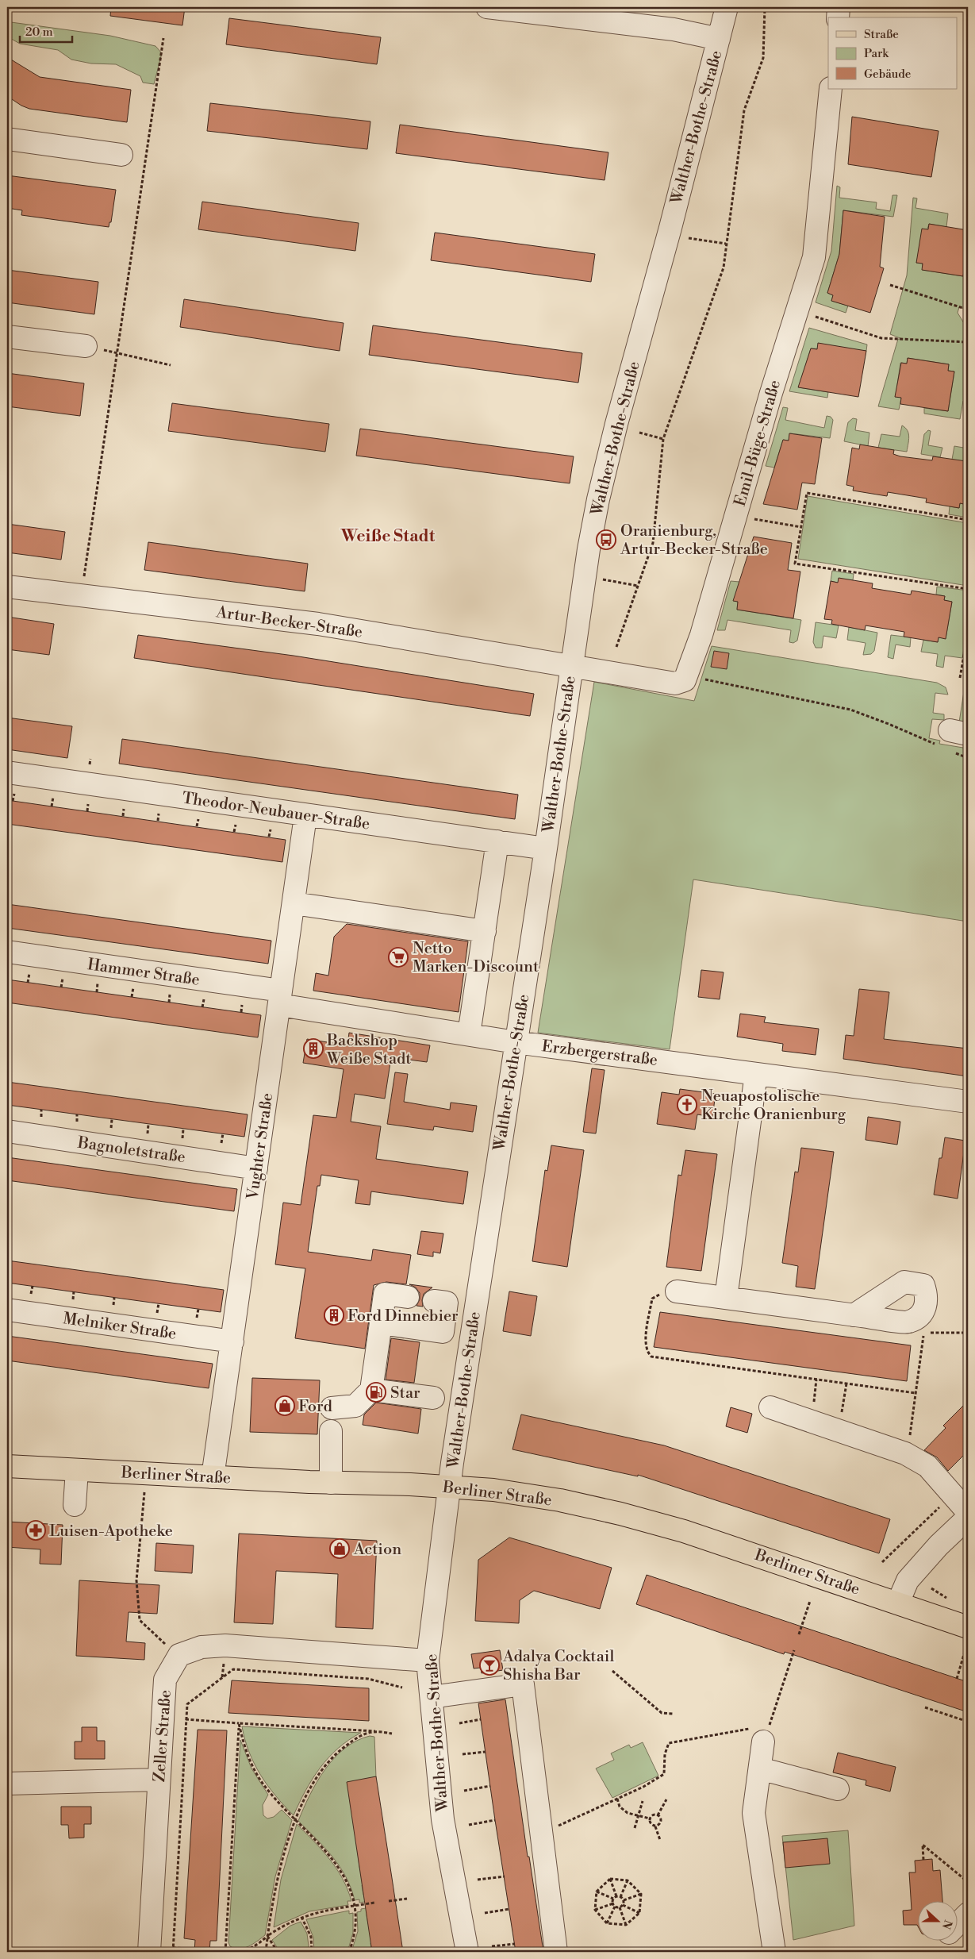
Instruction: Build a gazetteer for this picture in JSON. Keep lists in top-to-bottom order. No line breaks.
{"streets":{"main road":["Berliner Straße"],"street":["Walther-Bothe-Straße","Emil-Büge-Straße","Artur-Becker-Straße","Theodor-Neubauer-Straße","Hammer Straße","Erzbergerstraße","Vughter Straße","Bagnoletstraße","Melniker Straße","Zeller Straße"]},"crossings":[["Walther-Bothe-Straße","Emil-Büge-Straße"],["Walther-Bothe-Straße","Artur-Becker-Straße"],["Walther-Bothe-Straße","Theodor-Neubauer-Straße"],["Walther-Bothe-Straße","Erzbergerstraße"],["Walther-Bothe-Straße","Berliner Straße"],["Emil-Büge-Straße","Artur-Becker-Straße"],["Theodor-Neubauer-Straße","Vughter Straße"],["Hammer Straße","Erzbergerstraße"],["Hammer Straße","Vughter Straße"],["Erzbergerstraße","Vughter Straße"],["Vughter Straße","Bagnoletstraße"],["Vughter Straße","Melniker Straße"],["Vughter Straße","Berliner Straße"]],"districts":["Weiße Stadt"],"places":{"bus stop":["Oranienburg, Artur-Becker-Straße"],"supermarket":["Netto Marken-Discount"],"building":["Backshop Weiße Stadt","Ford Dinnebier"],"church":["Neuapostolische Kirche Oranienburg"],"fuel station":["Star"],"shop":["Ford","Action"],"pharmacy":["Luisen-Apotheke"],"bar":["Adalya Cocktail Shisha Bar"]},"legend":["Straße","Park","Gebäude"],"scale_bar":"20 m","north":"right"}
